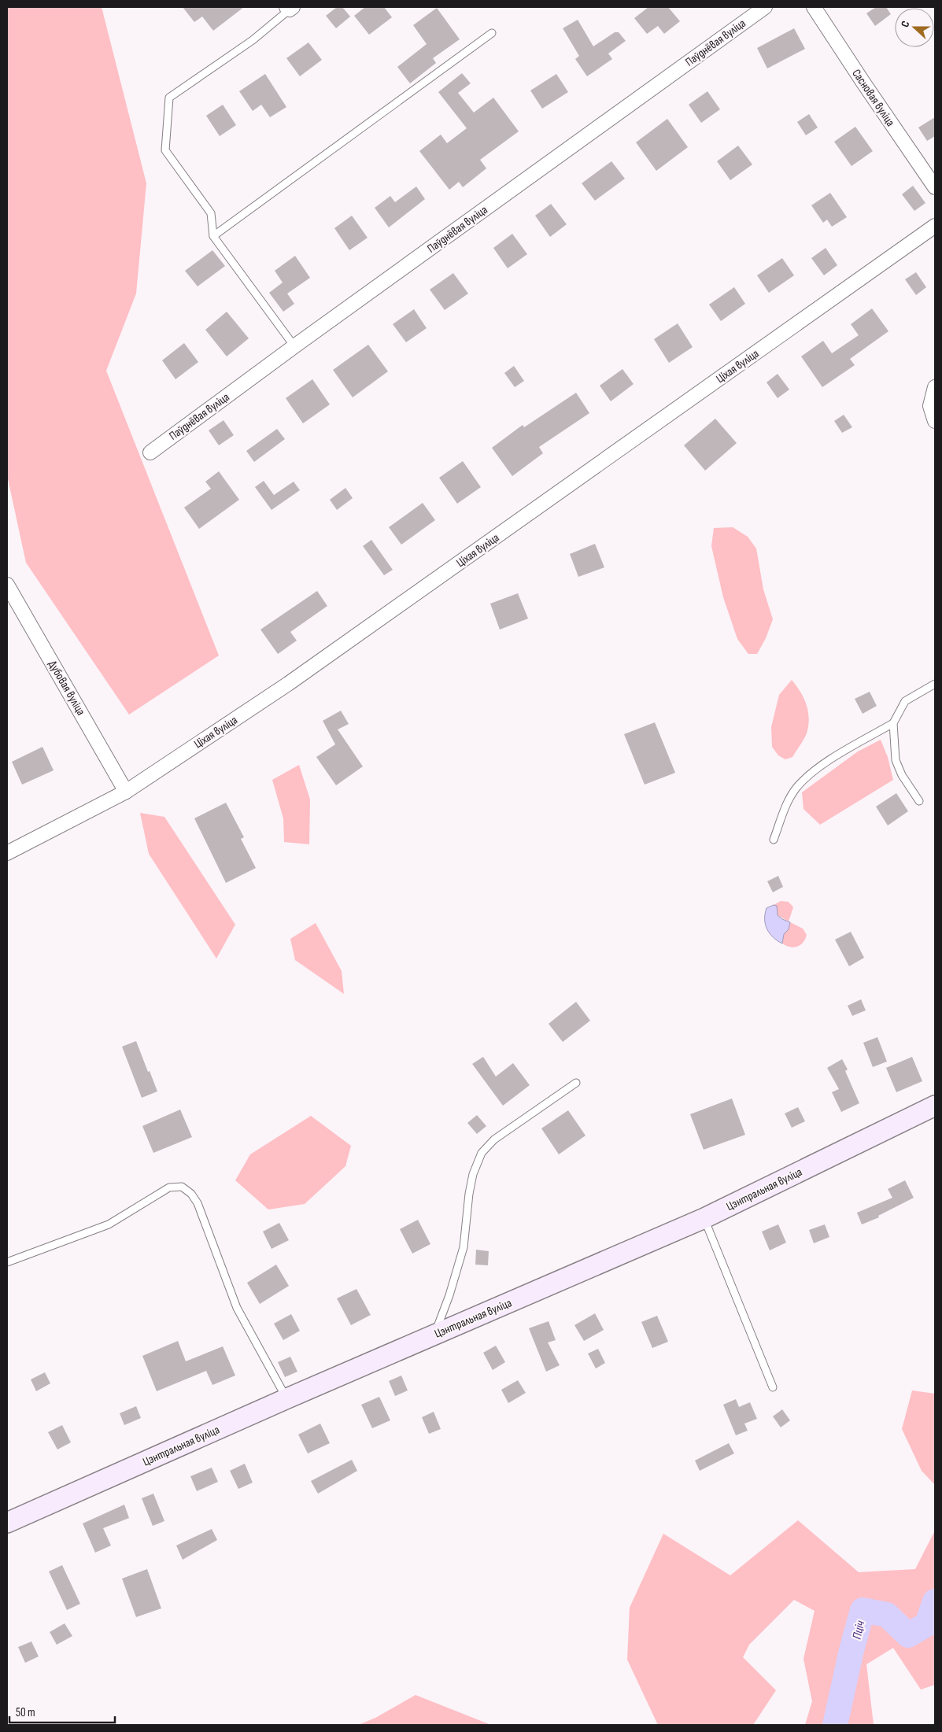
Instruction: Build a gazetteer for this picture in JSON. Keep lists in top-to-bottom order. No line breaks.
{"streets":{"street":["Паўднёвая вуліца","Сасновая вуліца","Ціхая вуліца","Дубовая вуліца","Цэнтральная вуліца"]},"crossings":[["Ціхая вуліца","Дубовая вуліца"]],"water":["Пціч"],"scale_bar":"50 m","north":"left"}
